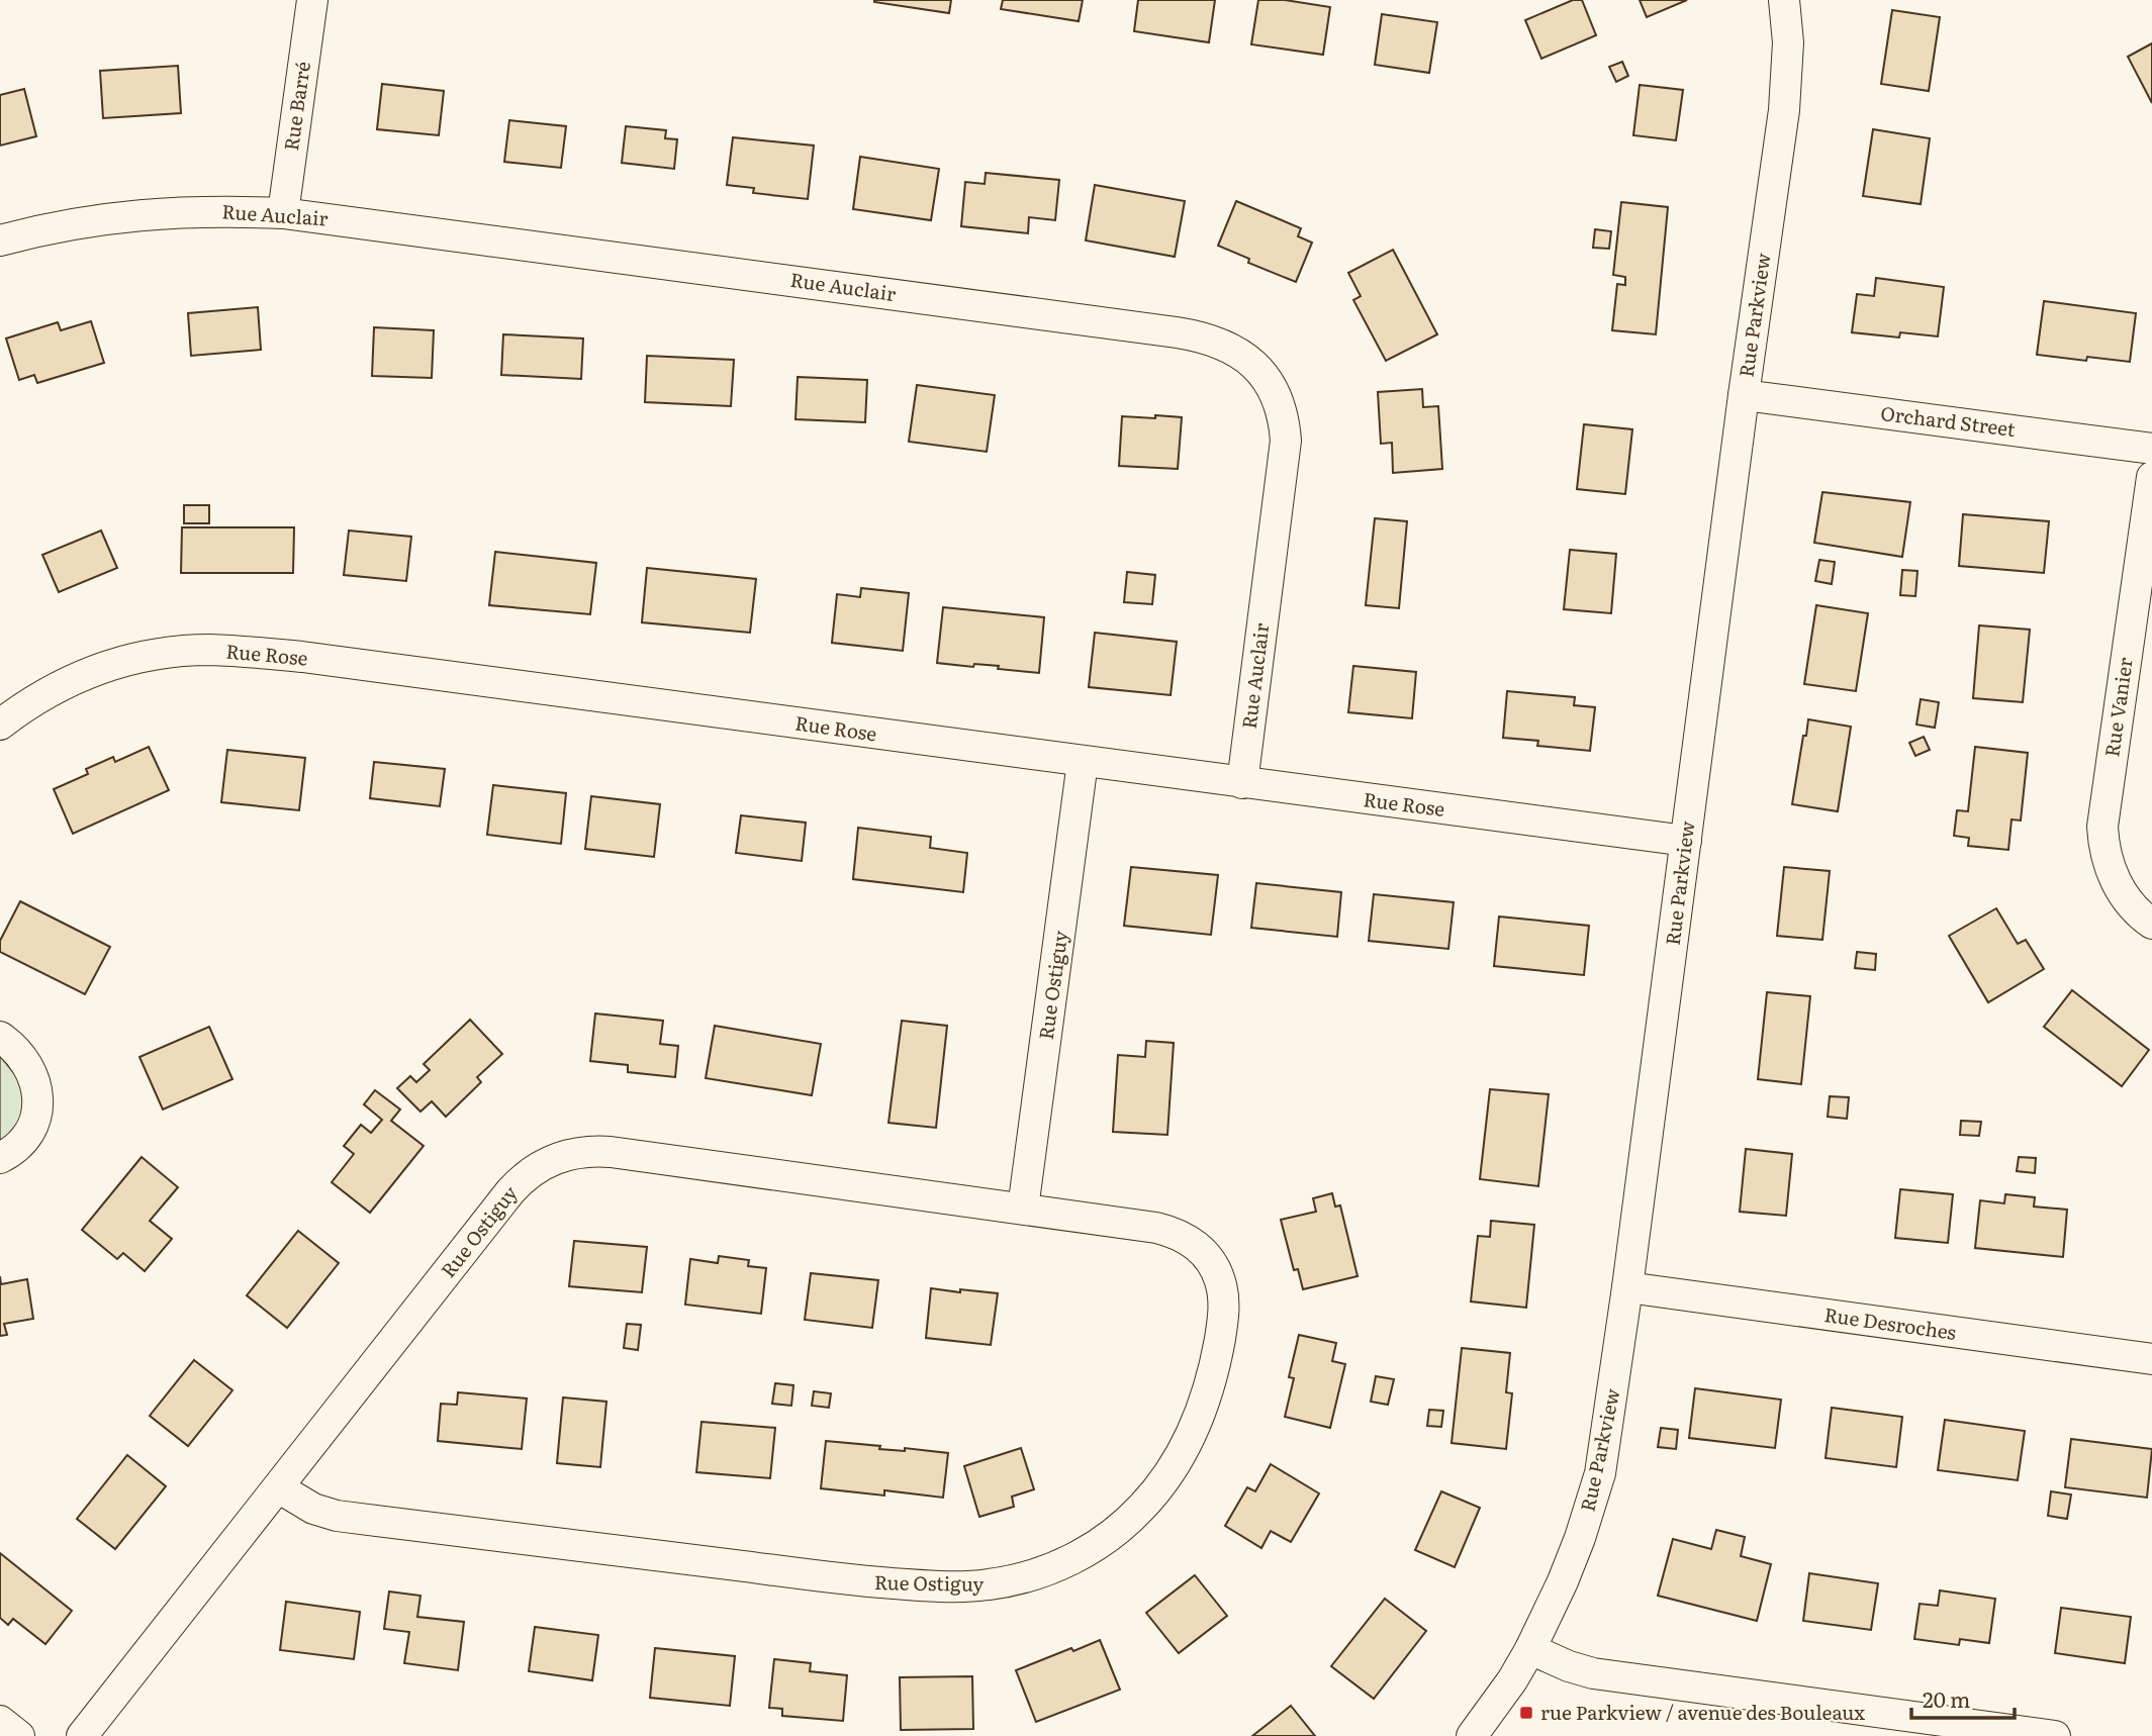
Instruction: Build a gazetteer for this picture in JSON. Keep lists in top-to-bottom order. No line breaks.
{"streets":{"street":["Rue Barré","Rue Auclair","Rue Parkview","Orchard Street","Rue Rose","Rue Vanier","Rue Ostiguy","Rue Desroches"]},"crossings":[["Rue Barré","Rue Auclair"],["Rue Auclair","Rue Rose"],["Rue Parkview","Orchard Street"],["Rue Parkview","Rue Rose"],["Rue Parkview","Rue Desroches"],["Rue Rose","Rue Ostiguy"]],"places":{"transit":["rue Parkview / avenue des Bouleaux"]},"scale_bar":"20 m"}
